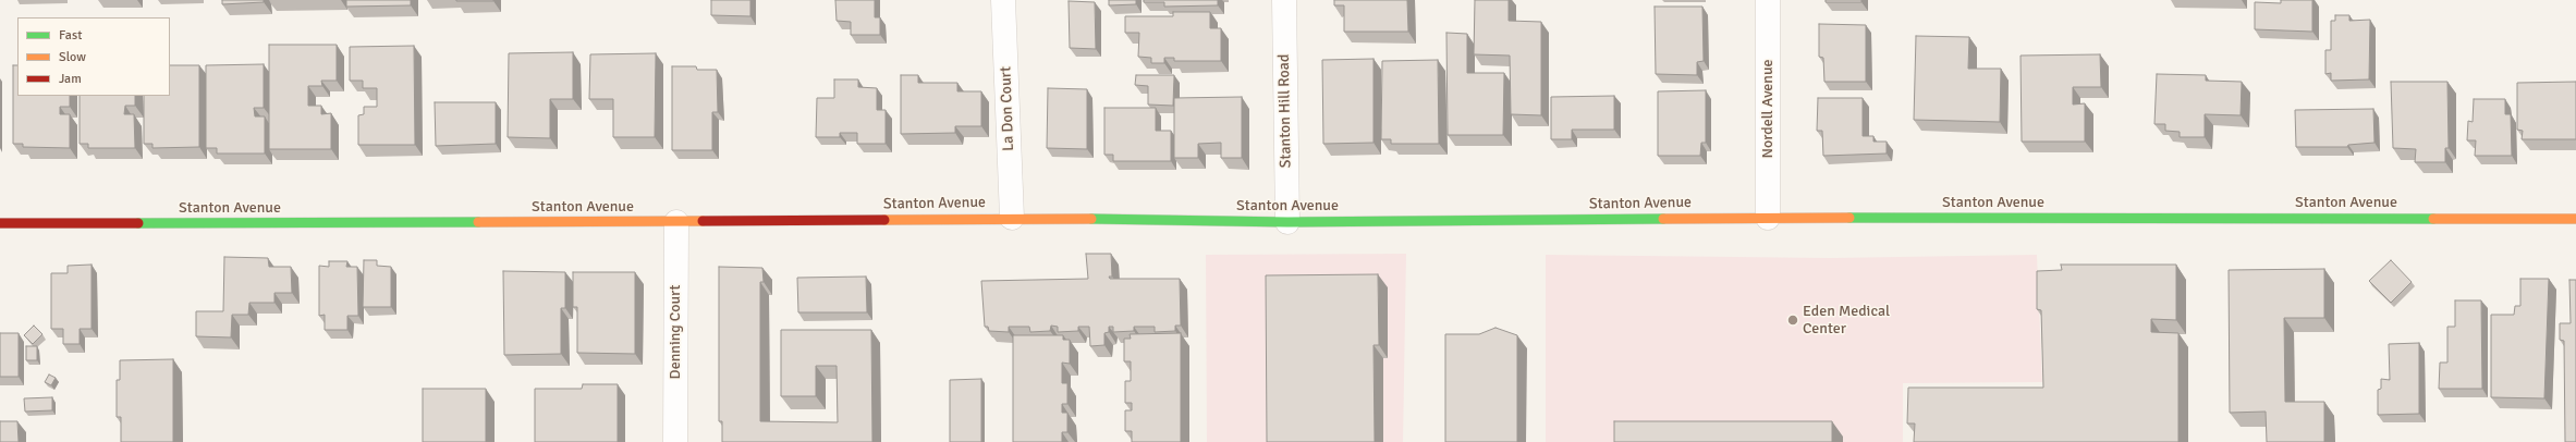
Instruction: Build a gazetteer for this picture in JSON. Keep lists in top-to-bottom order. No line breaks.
{"streets":{"street":["La Don Court","Nordell Avenue","Stanton Hill Road","Stanton Avenue","Denning Court"]},"crossings":[["La Don Court","Stanton Avenue"],["Nordell Avenue","Stanton Avenue"],["Stanton Hill Road","Stanton Avenue"],["Stanton Avenue","Denning Court"]],"places":["Eden Medical Center"],"legend":["Fast","Slow","Jam"]}
